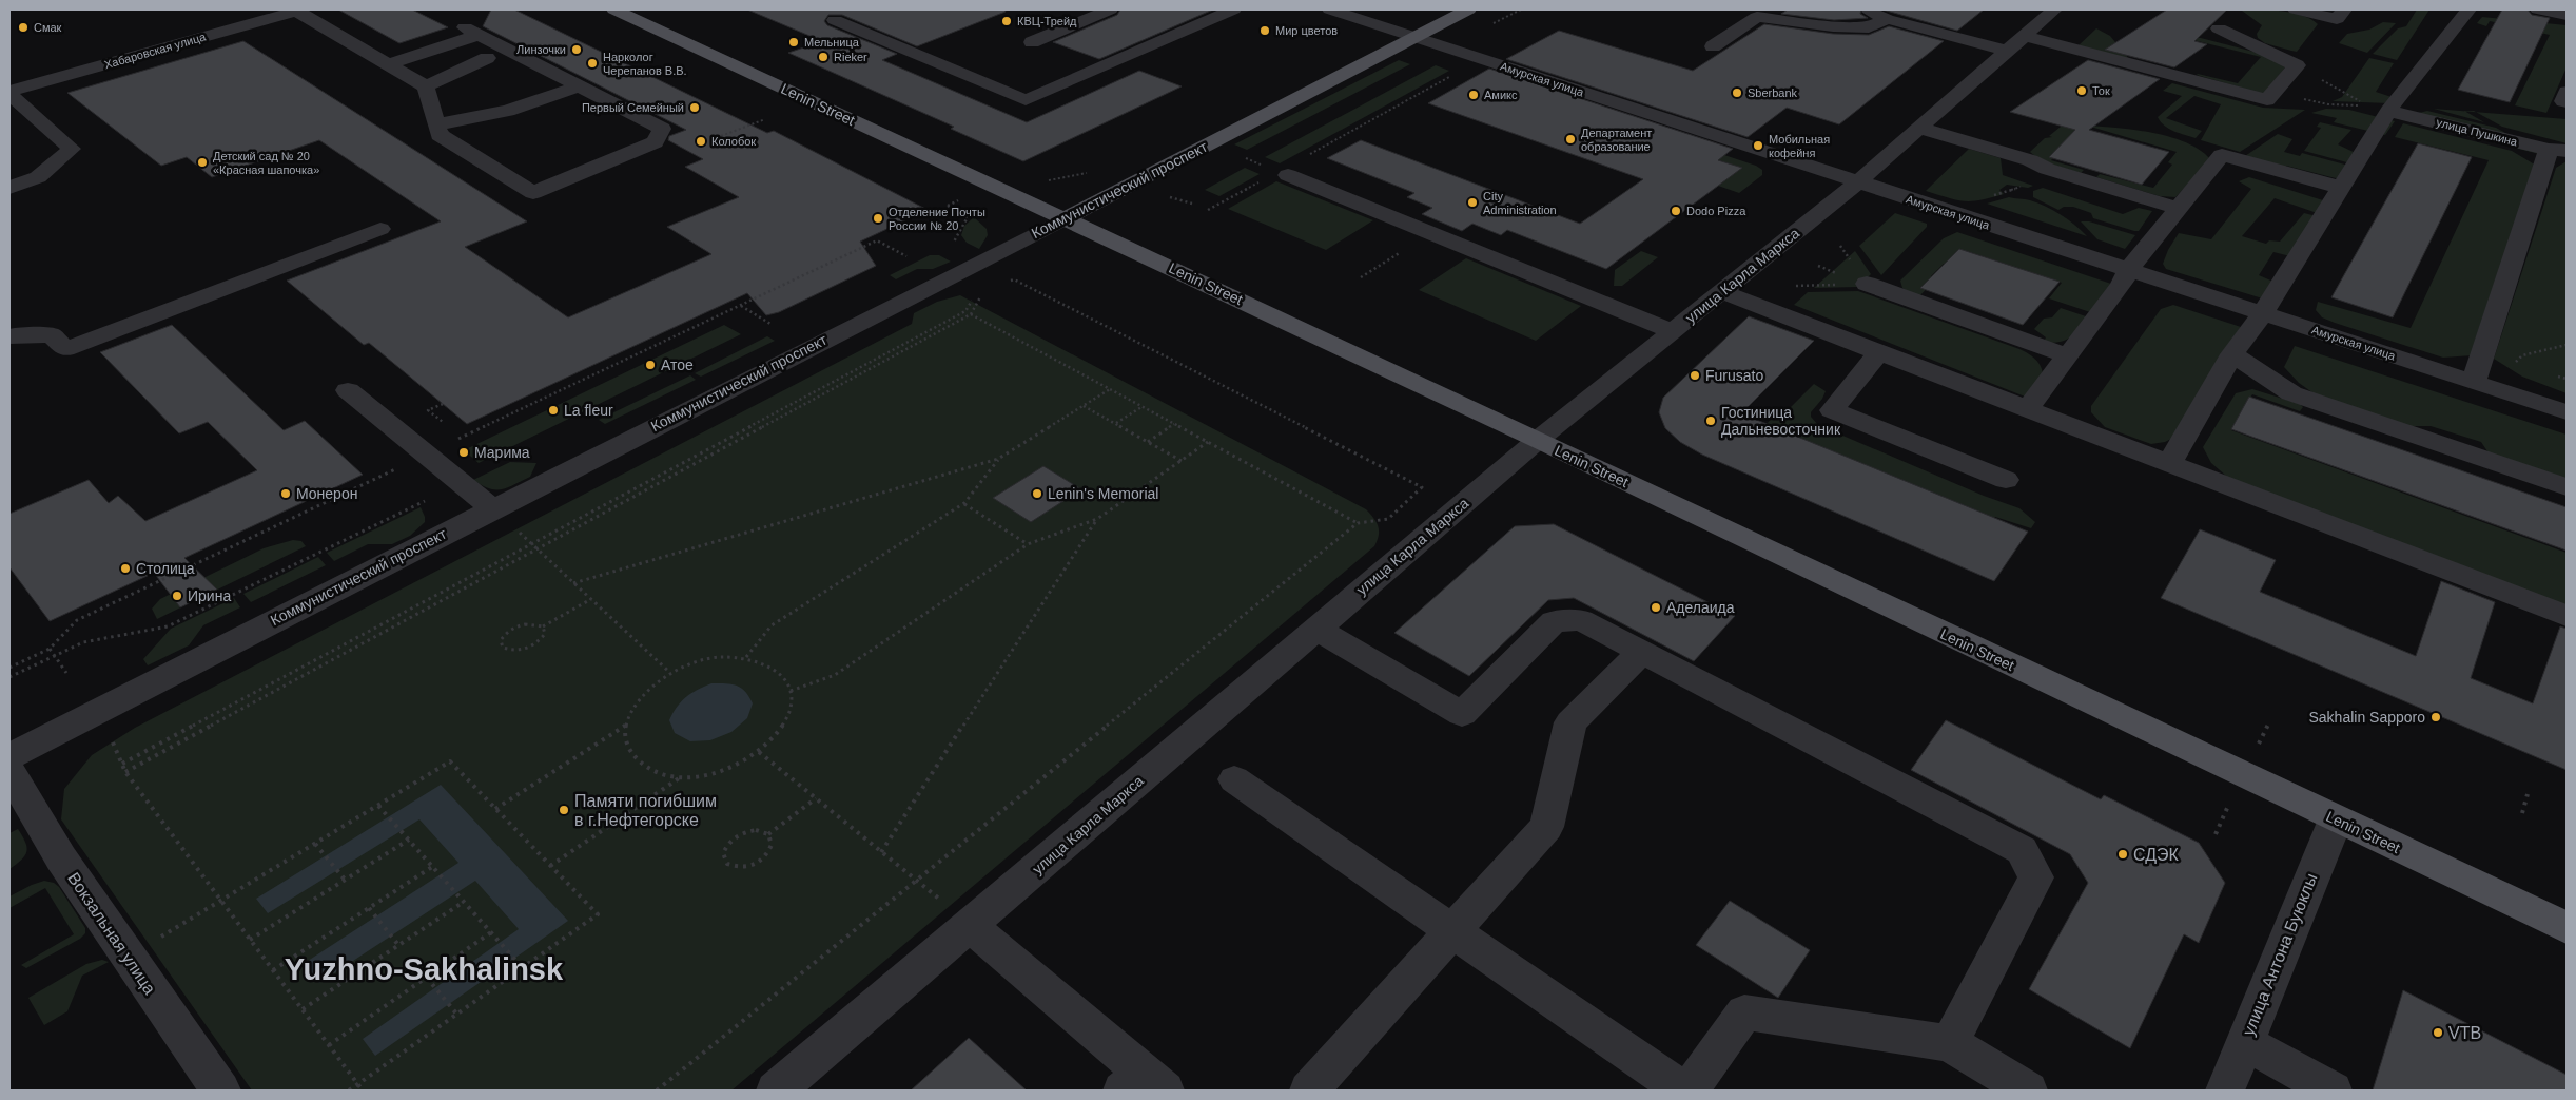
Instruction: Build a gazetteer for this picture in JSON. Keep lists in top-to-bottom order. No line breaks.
{"streets":{"main road":["Lenin Street","Коммунистический проспект"],"street":["Хабаровская улица","Амурская улица","улица Пушкина","улица Карла Маркса","Вокзальная улица","улица Антона Буюклы"]},"crossings":[["Амурская улица","Коммунистический проспект"],["Амурская улица","улица Карла Маркса"],["Lenin Street","Коммунистический проспект"],["Lenin Street","улица Карла Маркса"],["Lenin Street","улица Антона Буюклы"]],"districts":["Yuzhno-Sakhalinsk"],"places":["КВЦ-Трейд","Смак","Мир цветов","Мельница","Линзочки","Rieker","Нарколог Черепанов В.В.","Ток","Sberbank","Амикс","Первый Семейный","Департамент образование","Колобок","Мобильная кофейня","Детский сад № 20 «Красная шапочка»","City Administration","Dodo Pizza","Отделение Почты России № 20","Атое","Furusato","La fleur","Гостиница Дальневосточник","Марима","Монерон","Lenin's Memorial","Столица","Ирина","Аделаида","Sakhalin Sapporo","Памяти погибшим в г.Нефтегорске","СДЭК","VTB"]}
